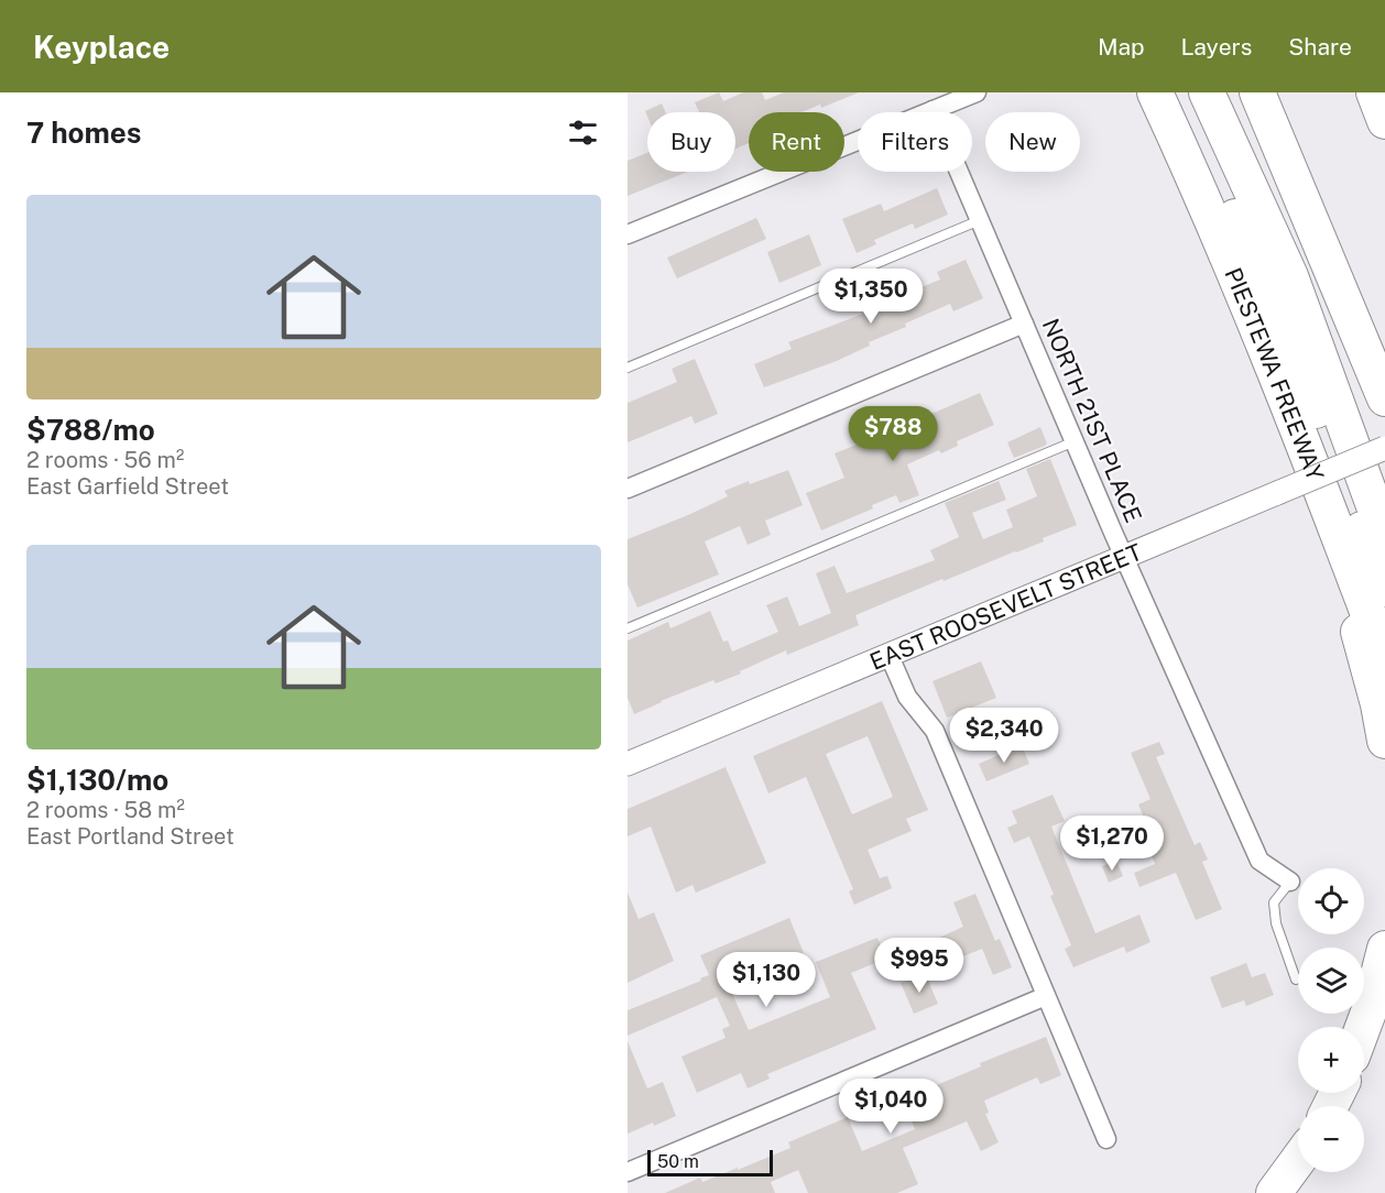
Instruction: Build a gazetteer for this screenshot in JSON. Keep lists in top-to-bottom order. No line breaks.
{"streets":{"highway":["PIESTEWA FREEWAY"],"street":["NORTH 21ST PLACE","EAST ROOSEVELT STREET"]},"crossings":[["NORTH 21ST PLACE","EAST ROOSEVELT STREET"]],"scale_bar":"50 m","page":{"header":"Keyplace","nav":["Map","Layers","Share"],"heading":"7 homes","chip":["Buy","Rent","Filters","New"],"list":[{"name":"$788/mo","note":"2 rooms · 56 m² · East Garfield Street"},{"name":"$1,130/mo","note":"2 rooms · 58 m² · East Portland Street"}],"price":["$1,350","$788","$2,340","$1,270","$995","$1,130","$1,040"],"map_buttons":["+","−"],"scale":"50 m"}}
